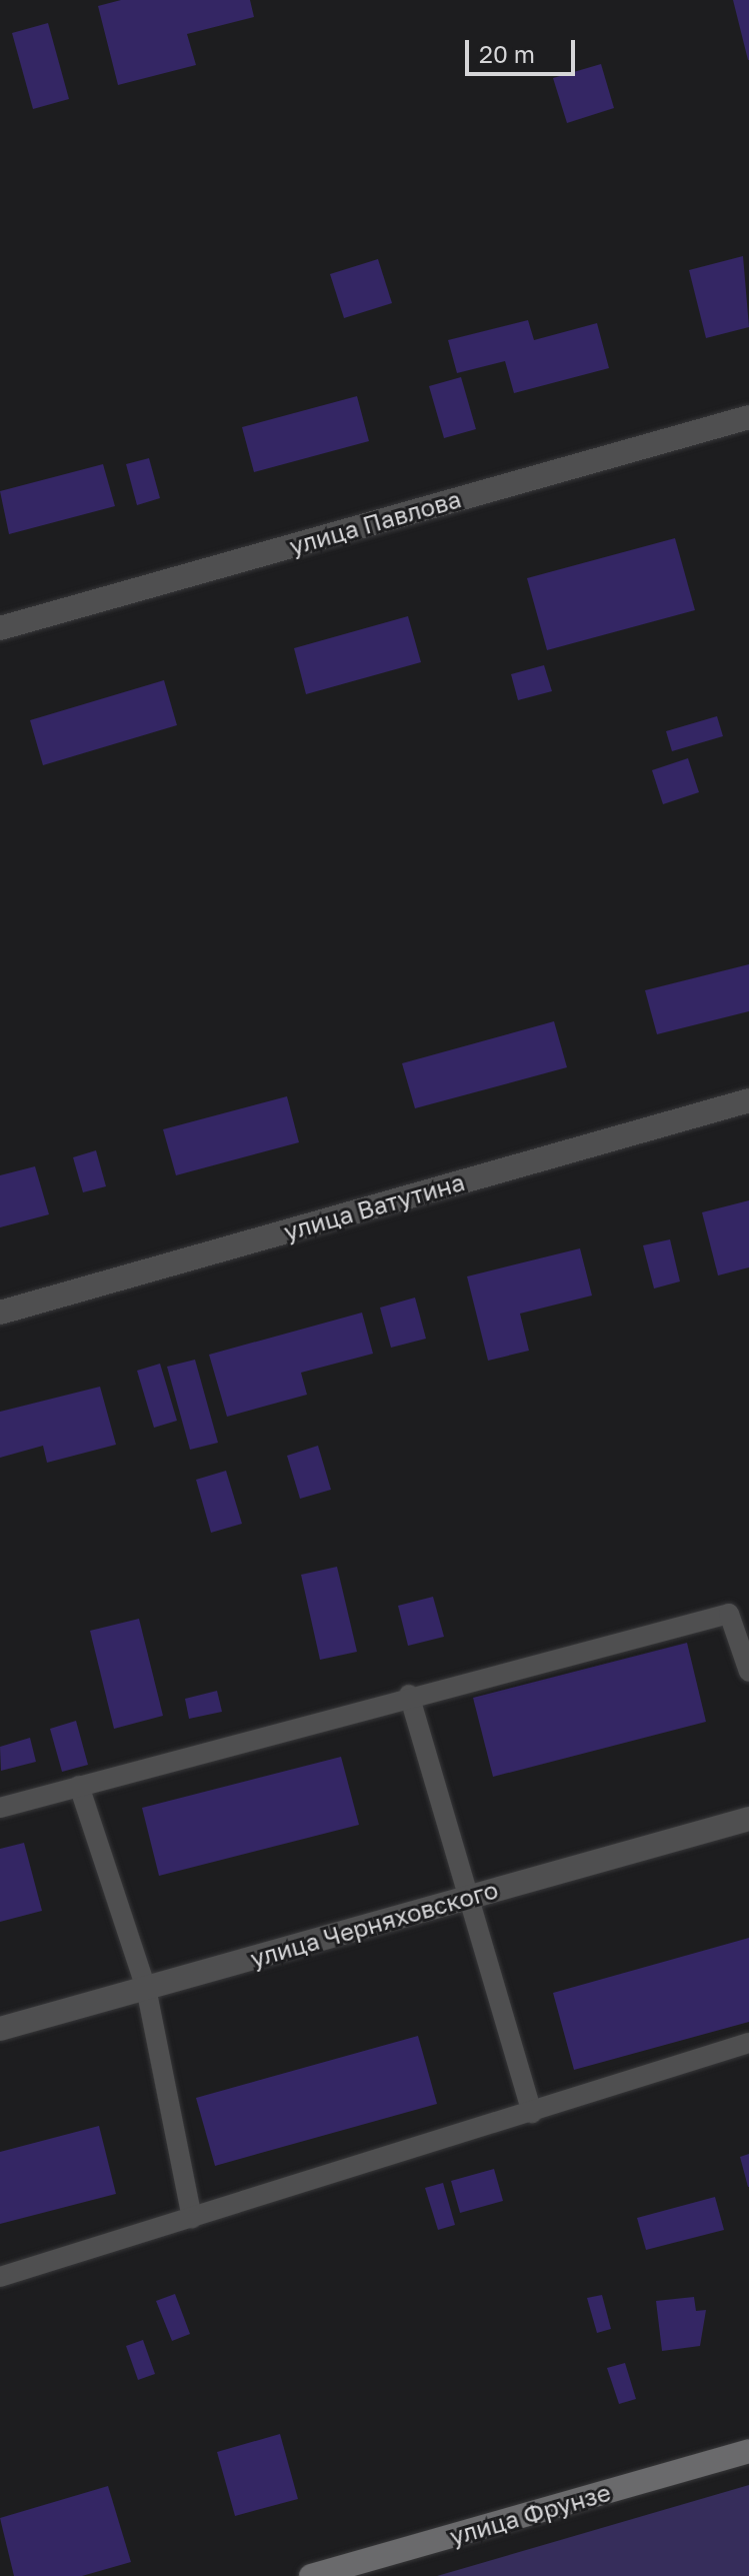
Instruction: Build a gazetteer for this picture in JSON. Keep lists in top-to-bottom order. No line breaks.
{"streets":{"street":["улица Павлова","улица Ватутина","улица Черняховского","улица Фрунзе"]},"scale_bar":"20 m"}
